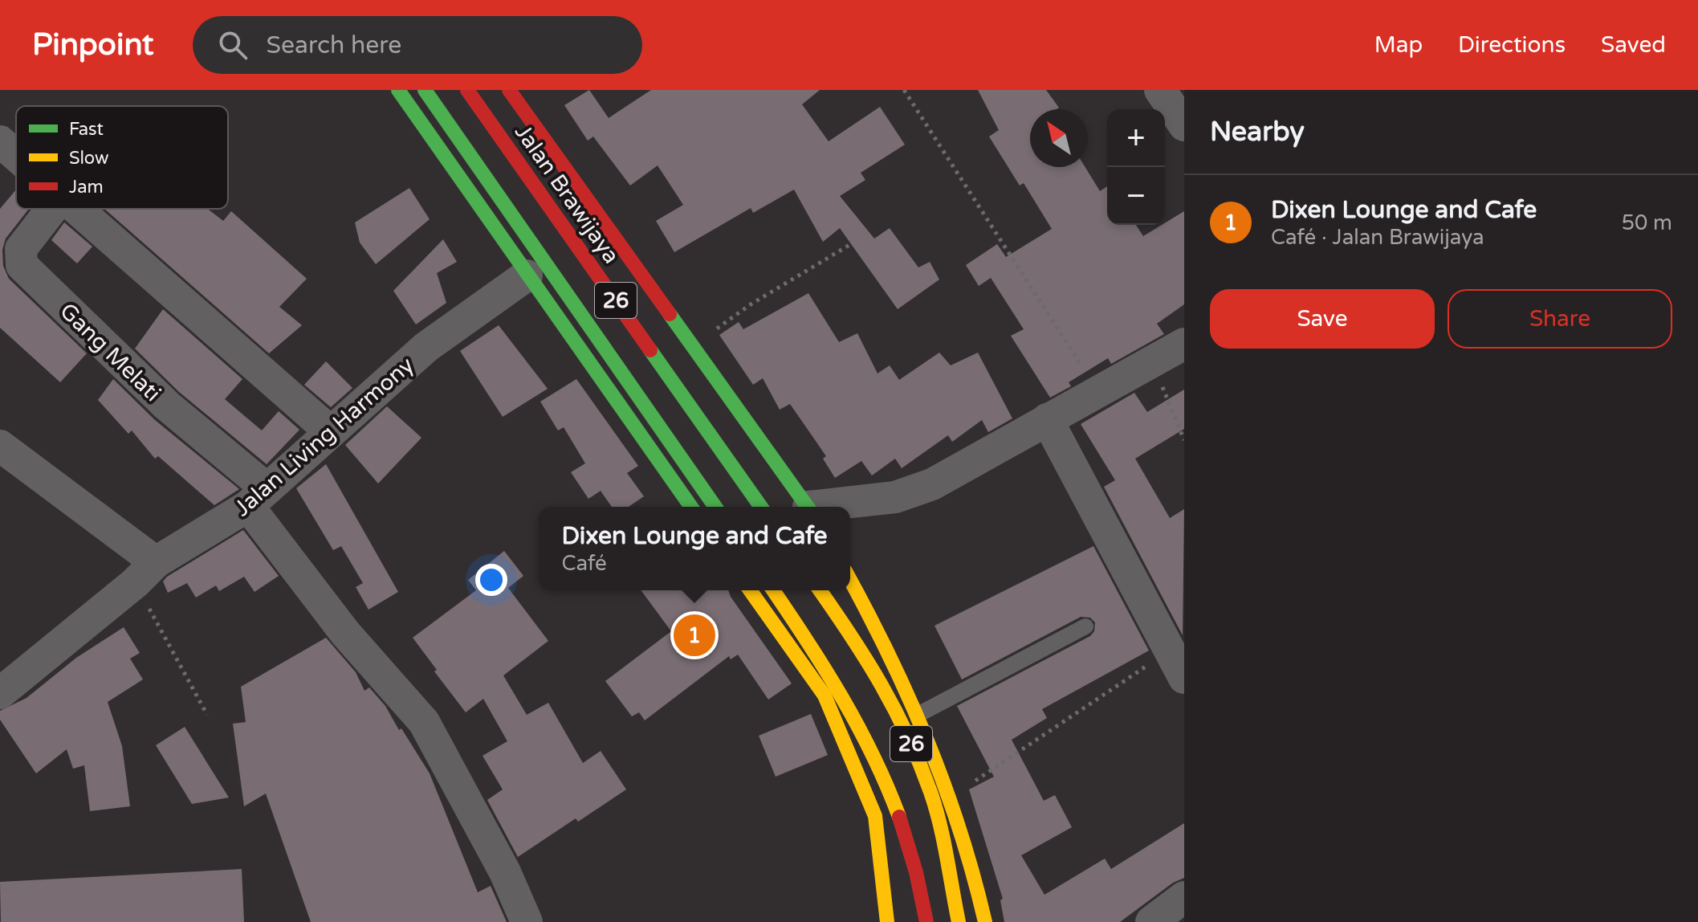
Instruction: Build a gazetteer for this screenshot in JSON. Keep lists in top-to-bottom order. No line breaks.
{"streets":{"main road":["Jalan Brawijaya","26"],"street":["Gang Melati","Jalan Living Harmony"]},"crossings":[["Gang Melati","Jalan Living Harmony"]],"legend":["Fast","Slow","Jam"],"north":"top left","page":{"header":"Pinpoint","search":"Search here","nav":["Map","Directions","Saved"],"heading":"Nearby","map_buttons":["+","−"],"list":[{"mark":"1","name":"Dixen Lounge and Cafe","note":"Café · Jalan Brawijaya","value":"50 m"}],"buttons":["Save","Share"],"popup":["Dixen Lounge and Cafe","Café"],"pins":"1"}}
